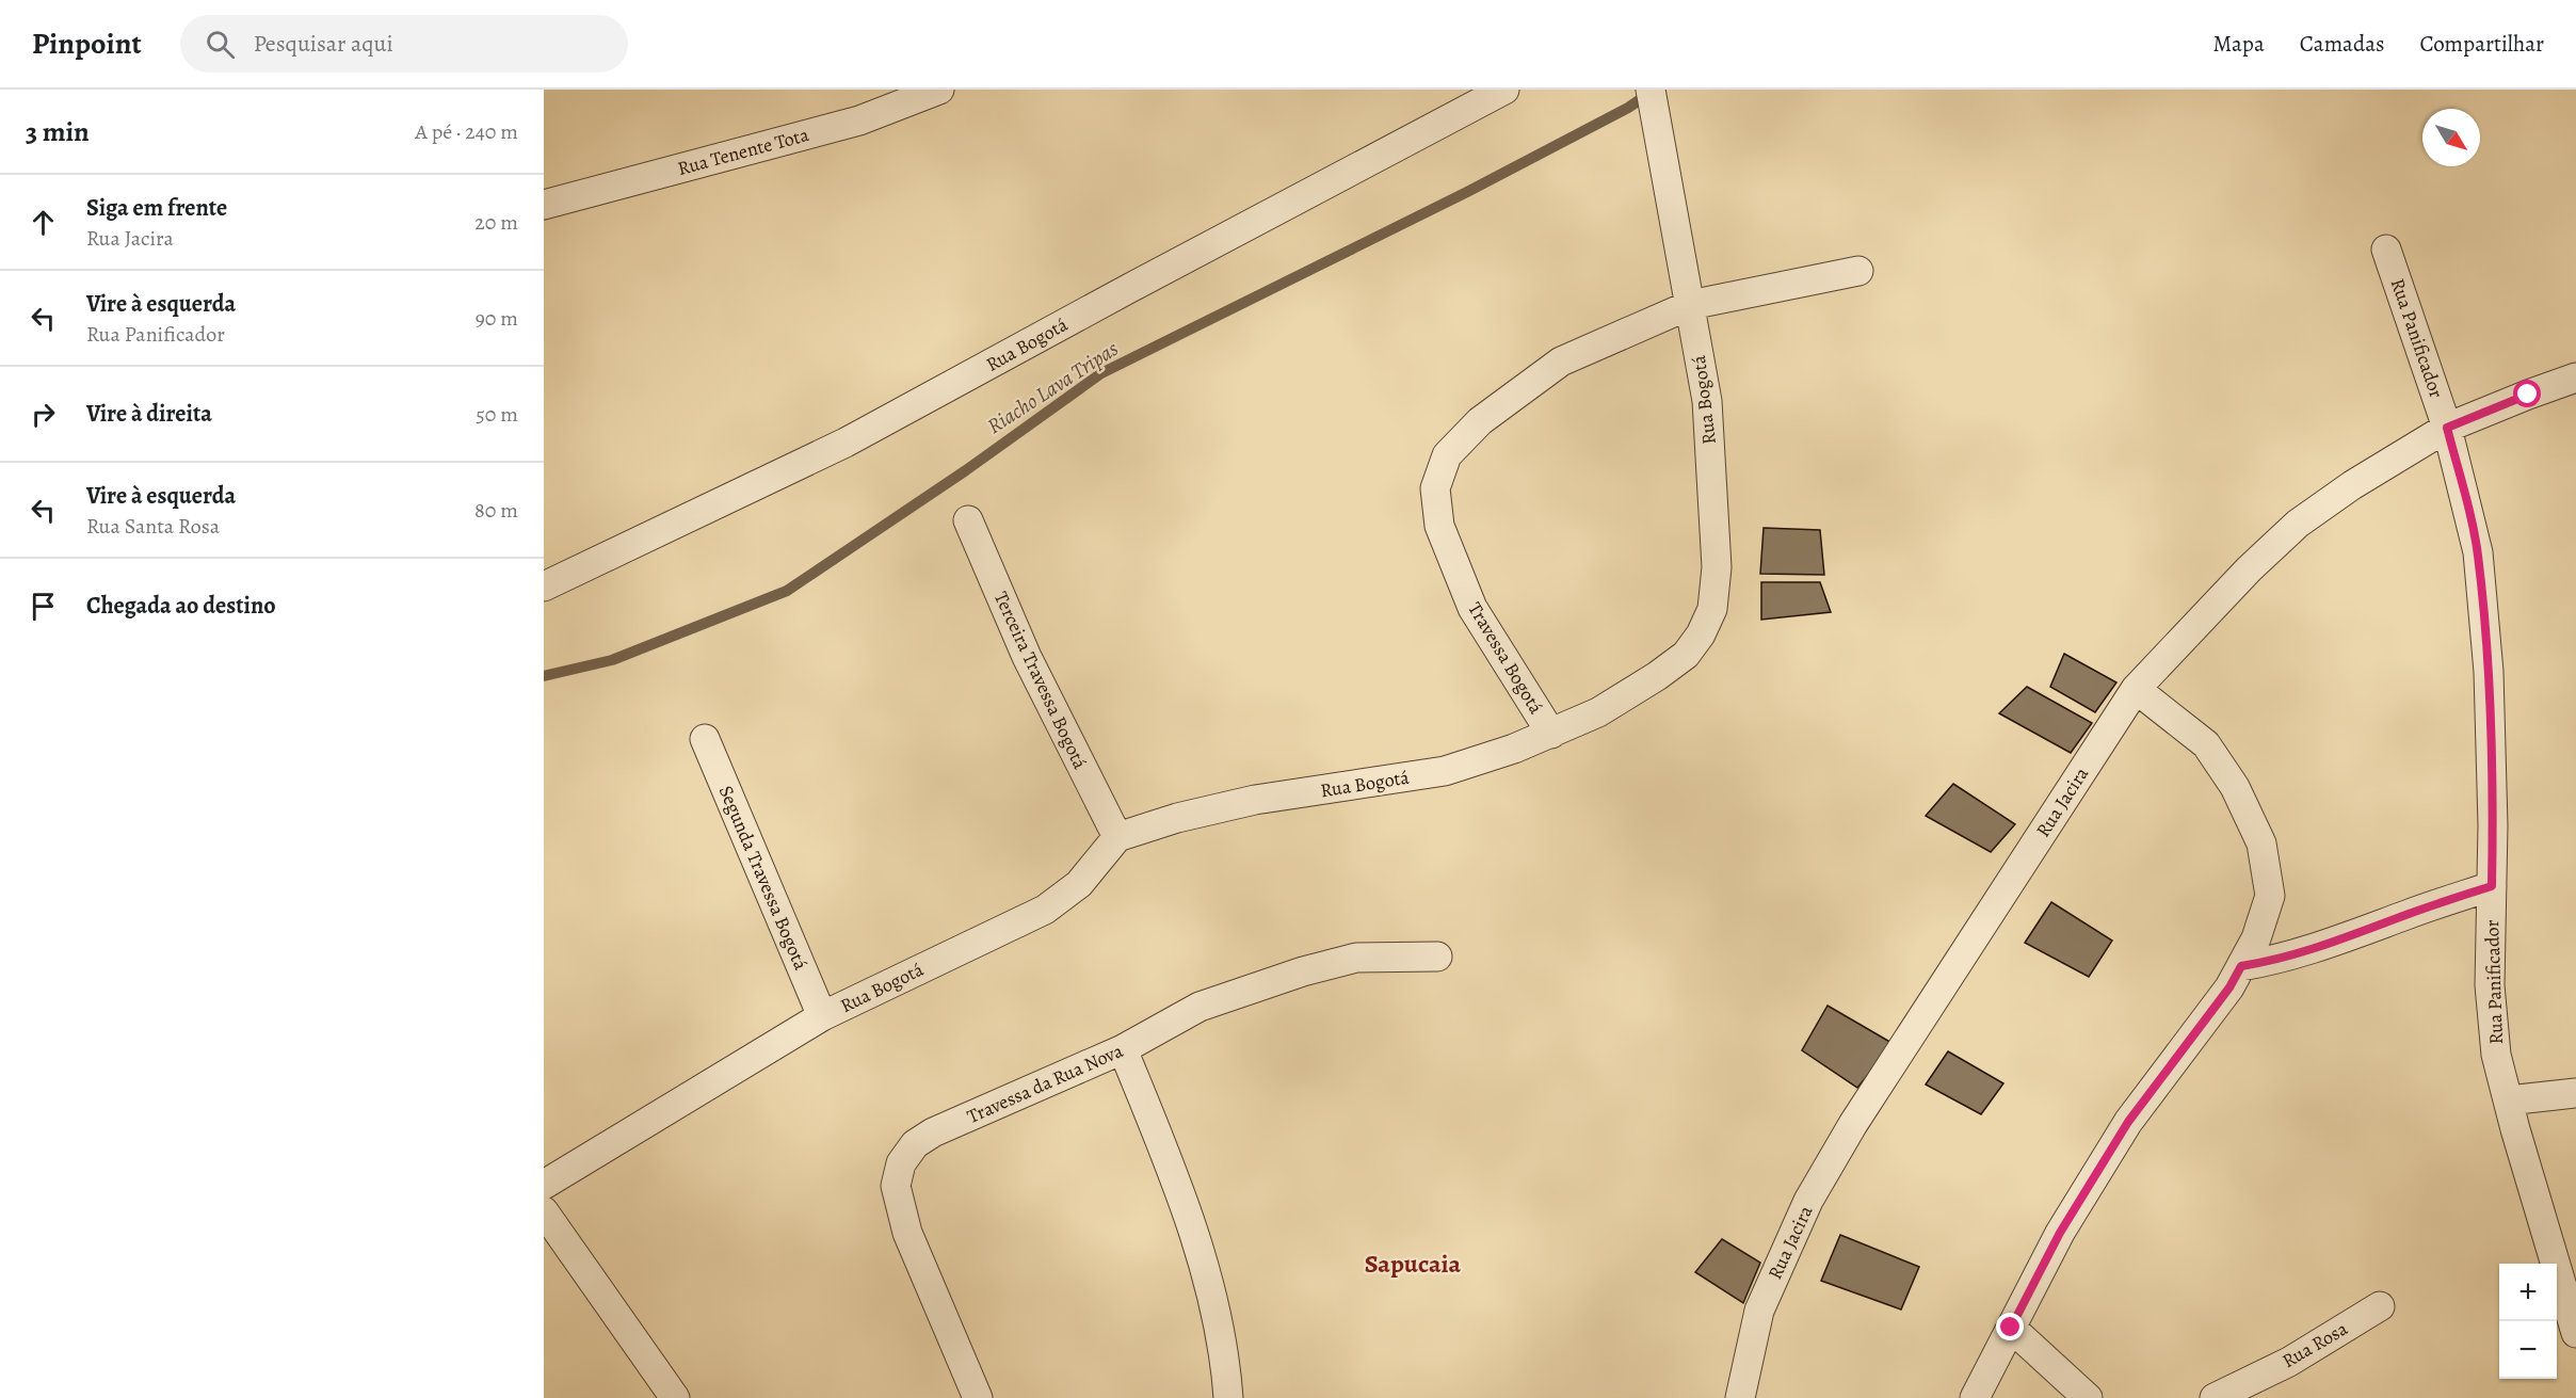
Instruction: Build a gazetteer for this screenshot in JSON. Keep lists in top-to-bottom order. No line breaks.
{"streets":{"street":["Rua Tenente Tota","Rua Panificador","Rua Bogotá","Travessa Bogotá","Terceira Travessa Bogotá","Rua Jacira","Segunda Travessa Bogotá","Travessa da Rua Nova","Rua Rosa"]},"crossings":[["Rua Panificador","Rua Jacira"],["Rua Bogotá","Travessa Bogotá"],["Rua Bogotá","Terceira Travessa Bogotá"],["Rua Bogotá","Segunda Travessa Bogotá"]],"districts":["Sapucaia"],"water":["Riacho Lava Tripas"],"north":"bottom right","page":{"header":"Pinpoint","search":"Pesquisar aqui","nav":["Mapa","Camadas","Compartilhar"],"heading":["3 min","A pé · 240 m"],"list":[["Siga em frente","Rua Jacira","20 m"],["Vire à esquerda","Rua Panificador","90 m"],["Vire à direita","50 m"],["Vire à esquerda","Rua Santa Rosa","80 m"],"Chegada ao destino"],"map_buttons":["+","−"]}}
